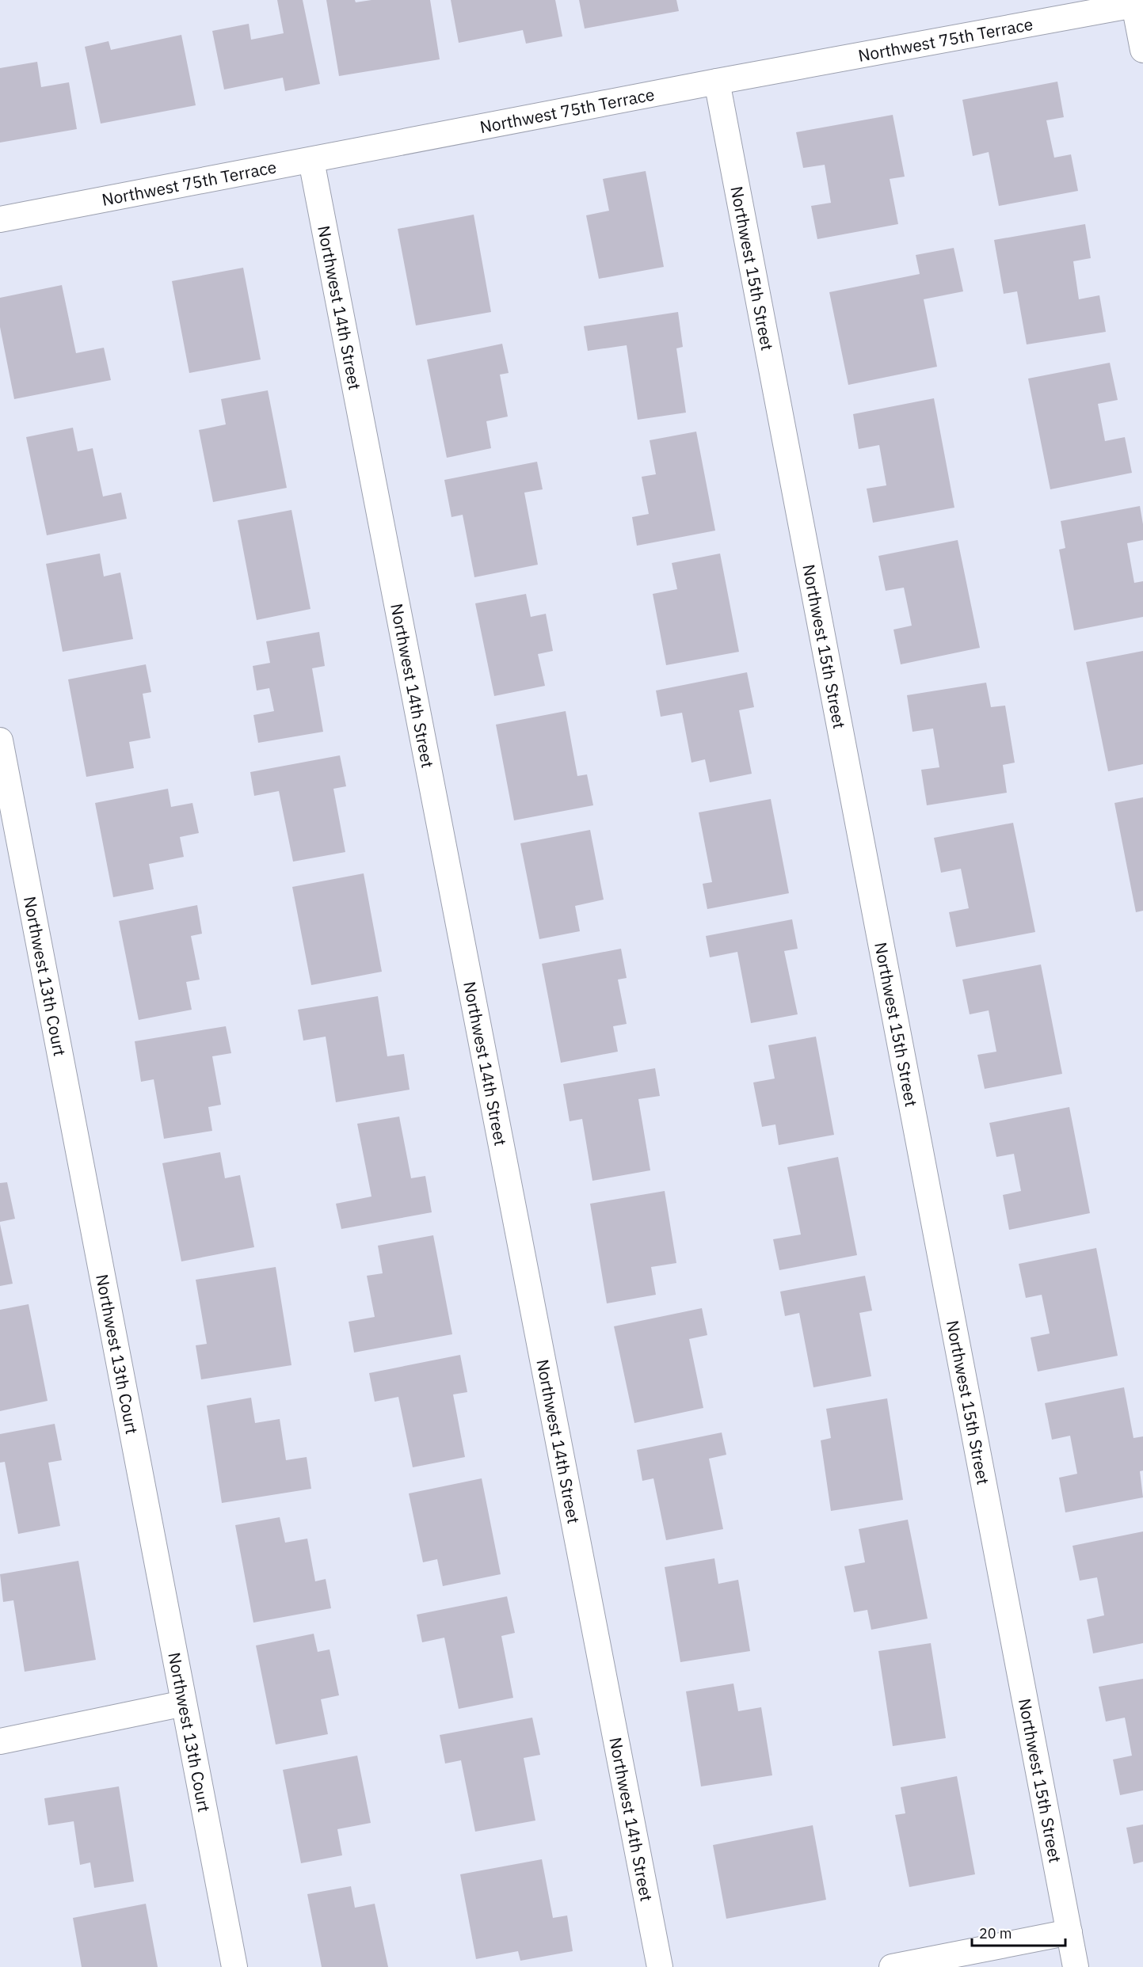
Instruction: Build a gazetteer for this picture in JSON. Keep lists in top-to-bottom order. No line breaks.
{"streets":{"street":["Northwest 75th Terrace","Northwest 15th Street","Northwest 14th Street","Northwest 13th Court"]},"crossings":[["Northwest 75th Terrace","Northwest 15th Street"],["Northwest 75th Terrace","Northwest 14th Street"]],"scale_bar":"20 m"}
